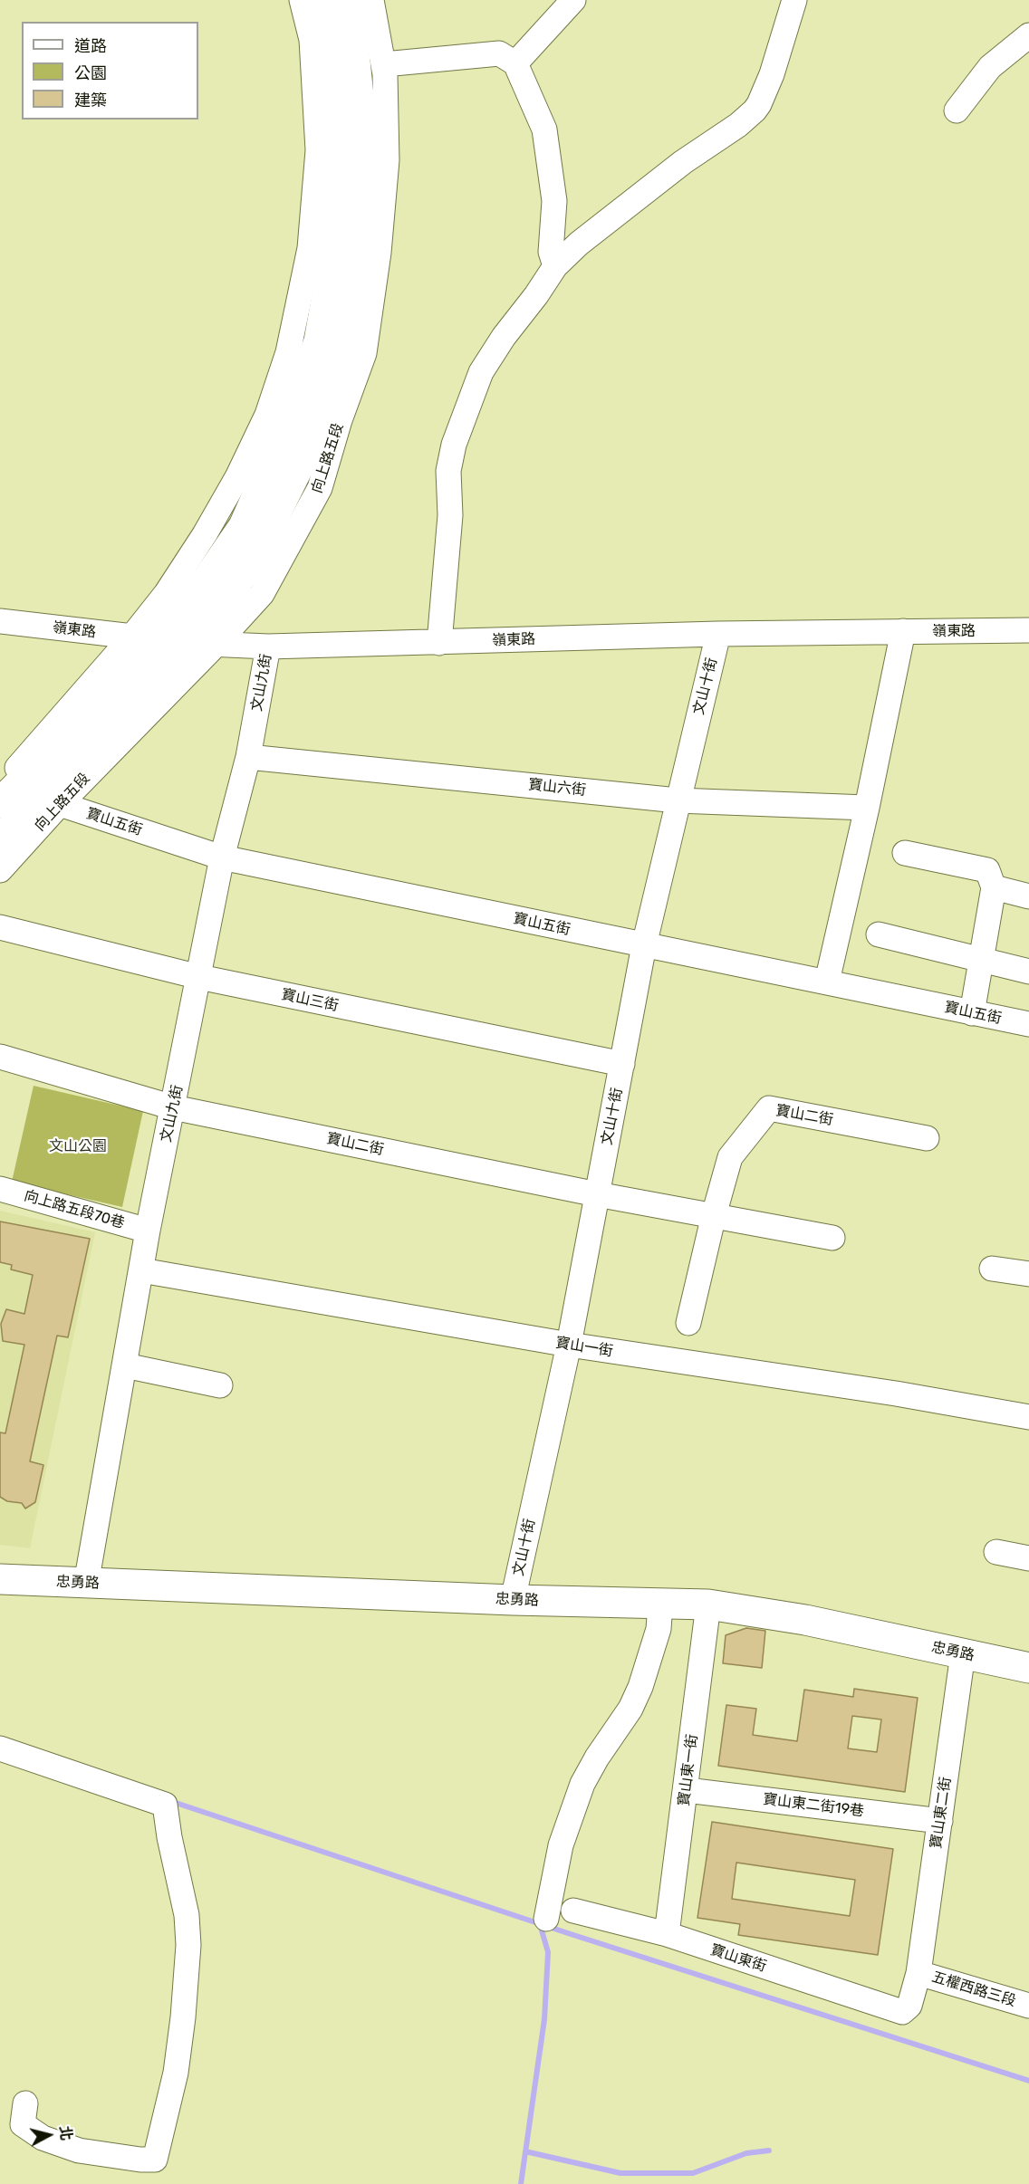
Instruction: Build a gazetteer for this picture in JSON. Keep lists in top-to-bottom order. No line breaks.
{"streets":{"main road":["向上路五段","忠勇路"],"street":["嶺東路","文山九街","文山十街","寶山六街","寶山五街","寶山三街","寶山二街","向上路五段70巷","寶山一街","寶山東一街","寶山東二街19巷","寶山東二街","寶山東街","五權西路三段"]},"crossings":[["向上路五段","嶺東路"],["向上路五段","寶山五街"],["嶺東路","文山九街"],["嶺東路","文山十街"],["文山九街","寶山六街"],["文山九街","寶山五街"],["文山九街","寶山三街"],["文山九街","寶山二街"],["文山九街","向上路五段70巷"],["文山九街","寶山一街"],["文山九街","忠勇路"],["文山十街","寶山六街"],["文山十街","寶山五街"],["文山十街","寶山三街"],["文山十街","寶山二街"],["文山十街","寶山一街"],["文山十街","忠勇路"],["忠勇路","寶山東一街"],["忠勇路","寶山東二街"],["寶山東一街","寶山東二街19巷"],["寶山東一街","寶山東街"],["寶山東二街19巷","寶山東二街"],["寶山東二街","寶山東街"],["寶山東二街","五權西路三段"]],"parks":["文山公園"],"legend":["道路","公園","建築"],"north":"right"}
